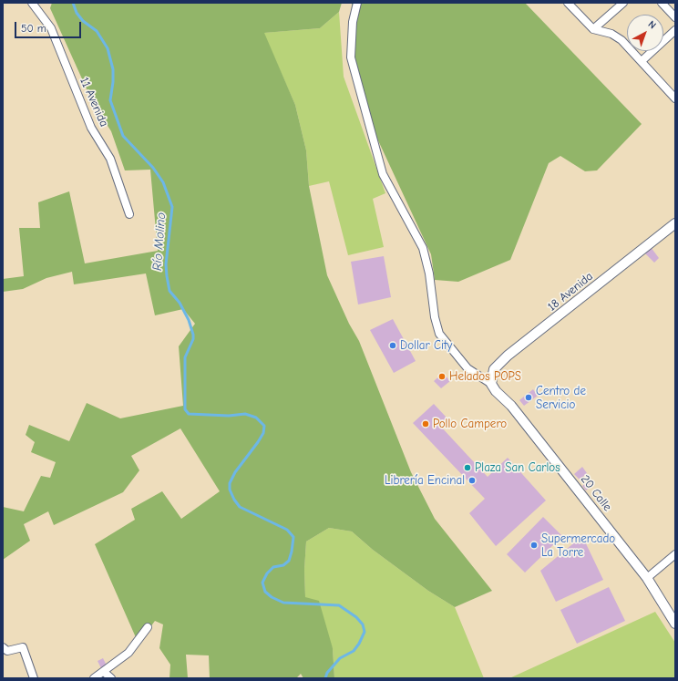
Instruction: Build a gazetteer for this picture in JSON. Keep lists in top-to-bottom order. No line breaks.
{"streets":{"street":["11 Avenida","18 Avenida","20 Calle"]},"crossings":[["18 Avenida","20 Calle"]],"water":["Río Molino"],"places":["Dollar City","Helados POPS","Centro de Servicio","Pollo Campero","Plaza San Carlos","Librería Encinal","Supermercado La Torre"],"scale_bar":"50 m","north":"top right"}
